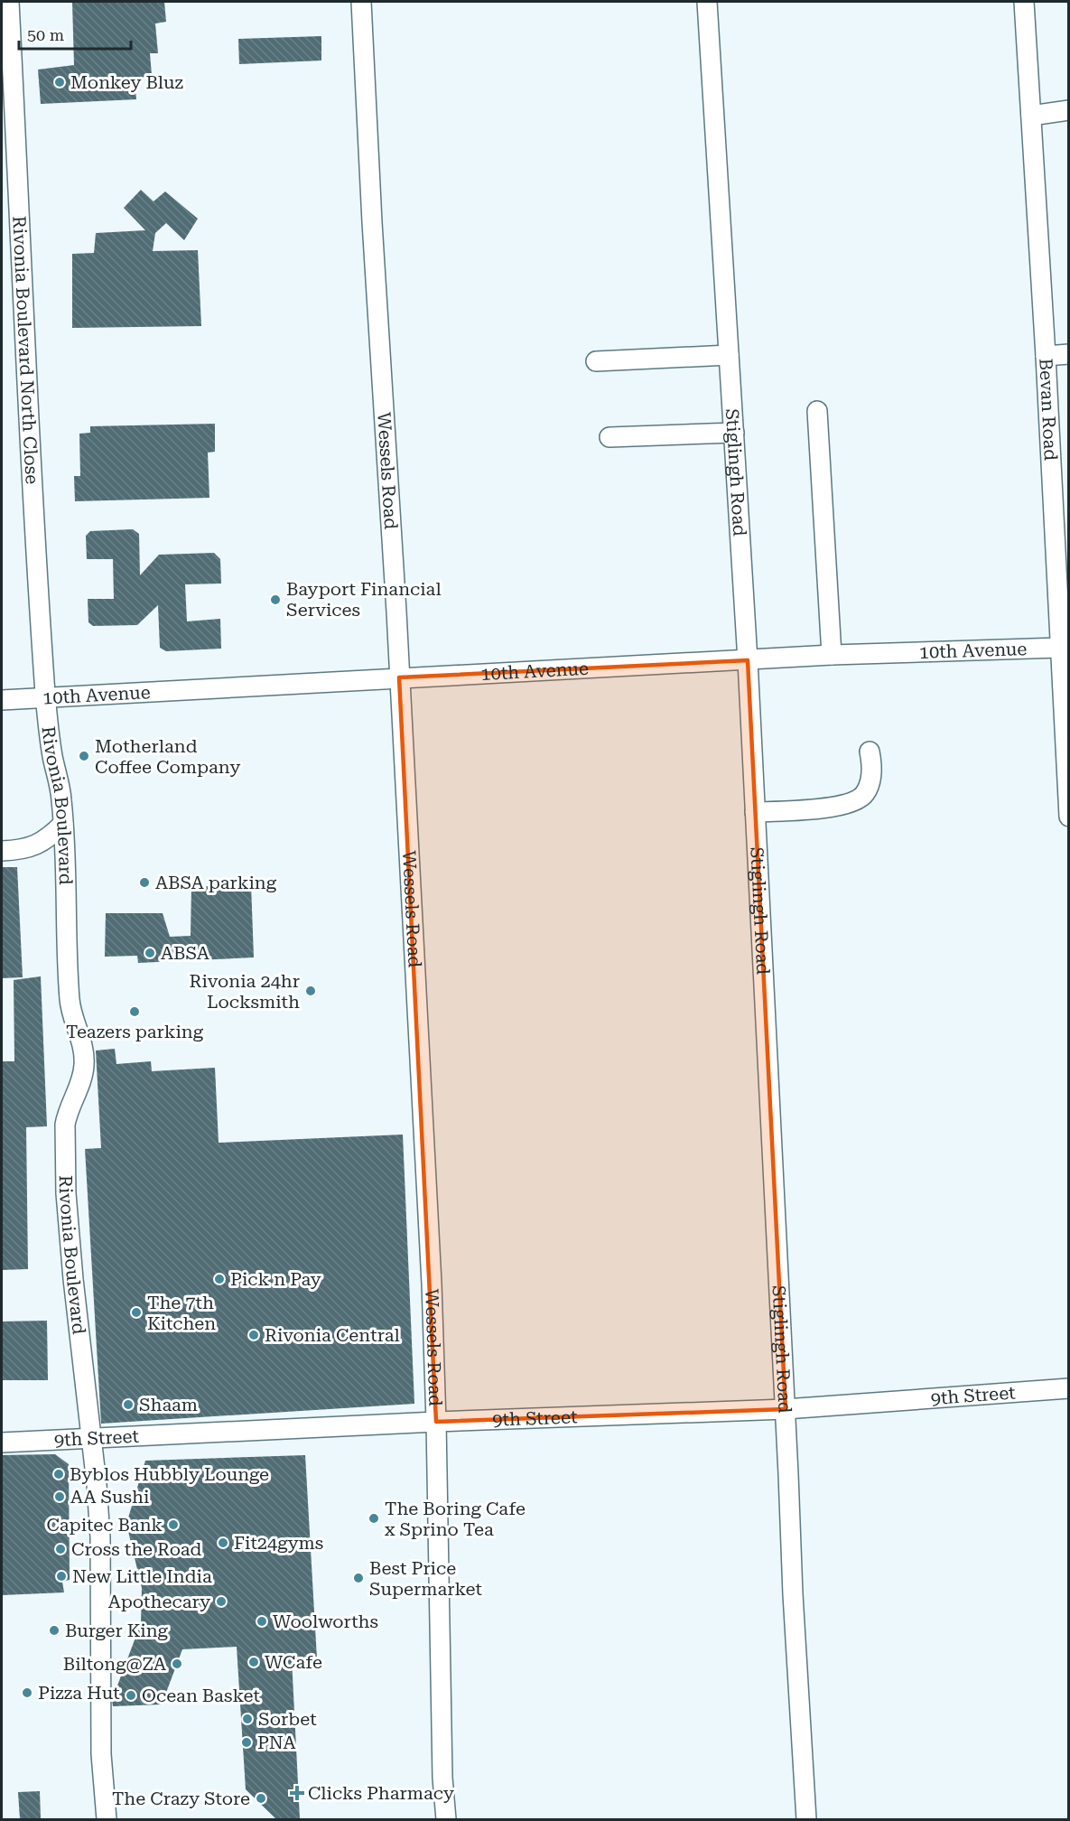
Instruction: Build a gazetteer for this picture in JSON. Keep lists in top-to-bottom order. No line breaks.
{"streets":{"street":["Rivonia Boulevard North Close","Bevan Road","Wessels Road","Stiglingh Road","10th Avenue","Rivonia Boulevard","9th Street"]},"crossings":[["Rivonia Boulevard North Close","10th Avenue"],["Rivonia Boulevard North Close","Rivonia Boulevard"],["Bevan Road","10th Avenue"],["Wessels Road","10th Avenue"],["Wessels Road","9th Street"],["Stiglingh Road","10th Avenue"],["Stiglingh Road","9th Street"],["10th Avenue","Rivonia Boulevard"],["Rivonia Boulevard","9th Street"]],"places":{"other":["Monkey Bluz","Bayport Financial Services","Motherland Coffee Company","ABSA parking","ABSA","Rivonia 24hr Locksmith","Teazers parking","Pick n Pay","The 7th Kitchen","Rivonia Central","Shaam","Byblos Hubbly Lounge","AA Sushi","The Boring Cafe x Sprino Tea","Capitec Bank","Fit24gyms","Cross the Road","New Little India","Best Price Supermarket","Apothecary","Woolworths","Burger King","WCafe","Biltong@ZA","Pizza Hut","Ocean Basket","Sorbet","PNA","The Crazy Store"],"health":["Clicks Pharmacy"]},"scale_bar":"50 m"}
